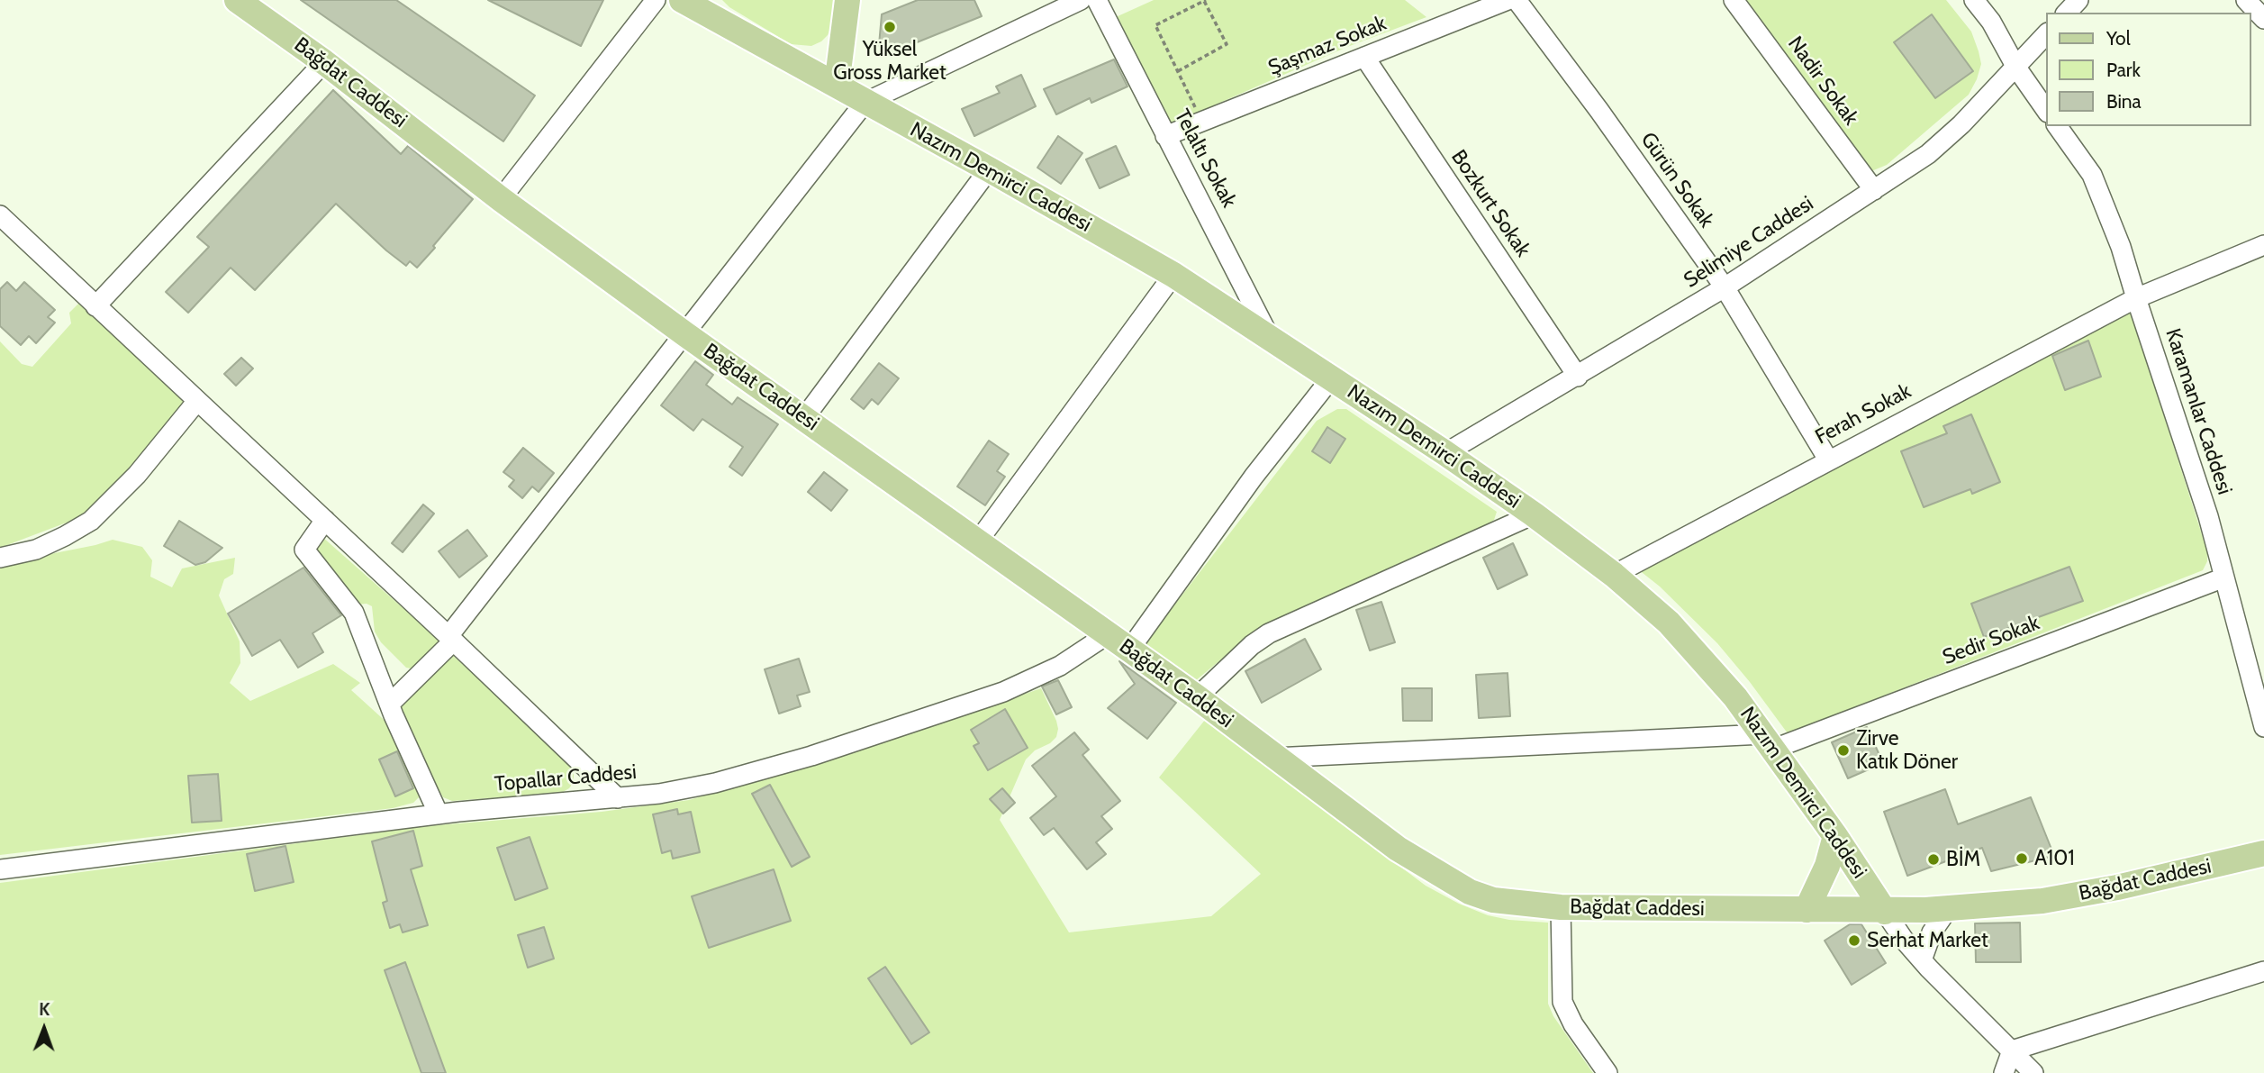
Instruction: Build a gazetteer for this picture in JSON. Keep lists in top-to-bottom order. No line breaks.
{"streets":{"main road":["Bağdat Caddesi","Nazım Demirci Caddesi"],"street":["Şaşmaz Sokak","Nadir Sokak","Telaltı Sokak","Gürün Sokak","Bozkurt Sokak","Selimiye Caddesi","Karamanlar Caddesi","Ferah Sokak","Sedir Sokak","Topallar Caddesi"]},"crossings":[["Şaşmaz Sokak","Telaltı Sokak"],["Şaşmaz Sokak","Bozkurt Sokak"],["Nadir Sokak","Selimiye Caddesi"],["Bağdat Caddesi","Nazım Demirci Caddesi"],["Bağdat Caddesi","Sedir Sokak"],["Bağdat Caddesi","Topallar Caddesi"],["Telaltı Sokak","Nazım Demirci Caddesi"],["Nazım Demirci Caddesi","Selimiye Caddesi"],["Nazım Demirci Caddesi","Ferah Sokak"],["Nazım Demirci Caddesi","Sedir Sokak"],["Gürün Sokak","Selimiye Caddesi"],["Gürün Sokak","Ferah Sokak"],["Bozkurt Sokak","Selimiye Caddesi"],["Karamanlar Caddesi","Ferah Sokak"],["Karamanlar Caddesi","Sedir Sokak"]],"places":["Yüksel Gross Market","Zirve Katık Döner","A101","BİM","Serhat Market"],"legend":["Yol","Park","Bina"],"north":"top"}
